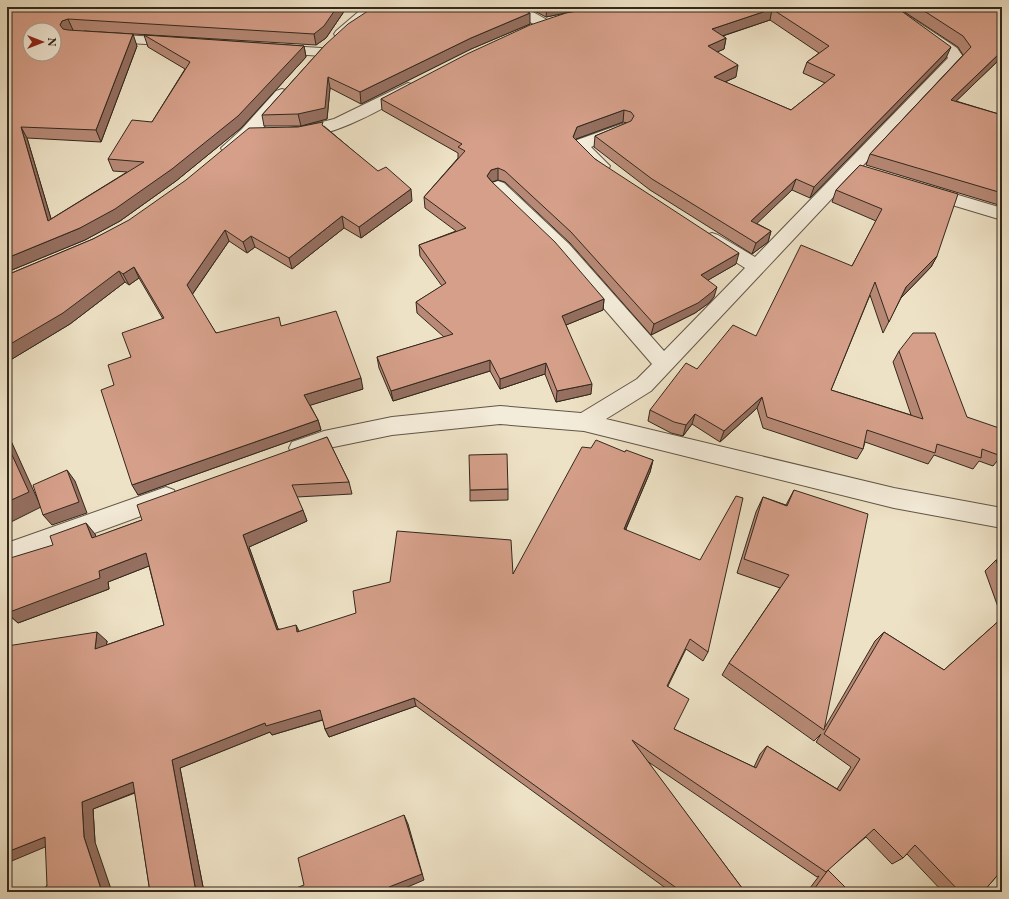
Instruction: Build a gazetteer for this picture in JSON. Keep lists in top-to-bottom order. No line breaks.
{"north":"right"}
